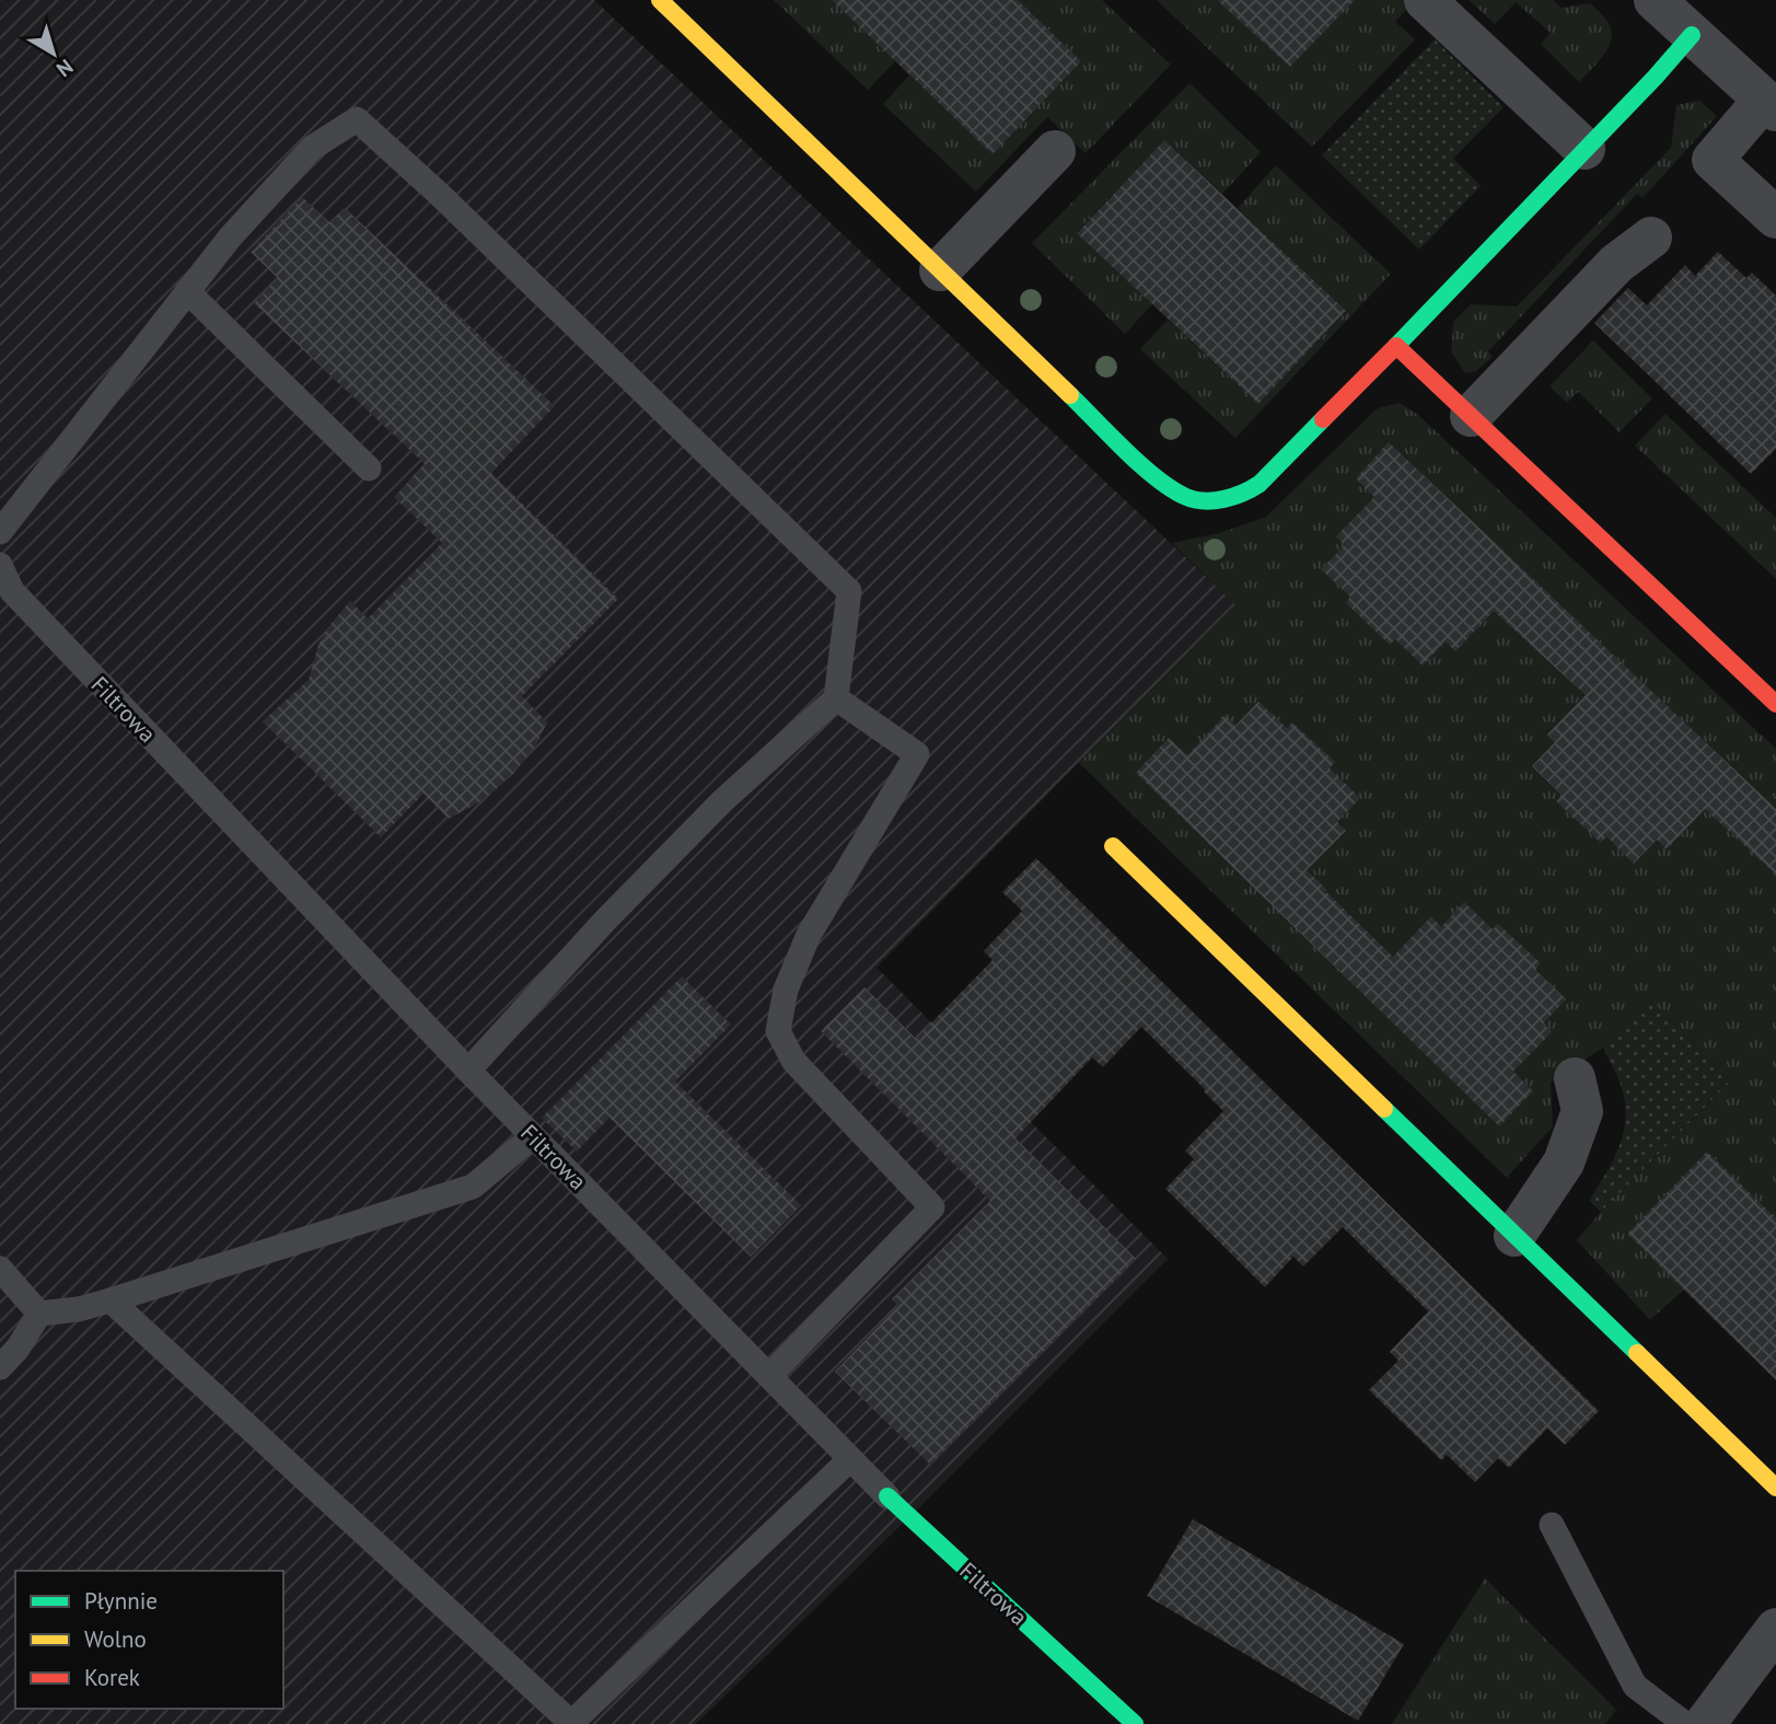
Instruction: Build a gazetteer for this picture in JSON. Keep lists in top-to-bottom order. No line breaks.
{"streets":{"street":["Filtrowa"]},"legend":["Płynnie","Wolno","Korek"],"north":"bottom right"}
